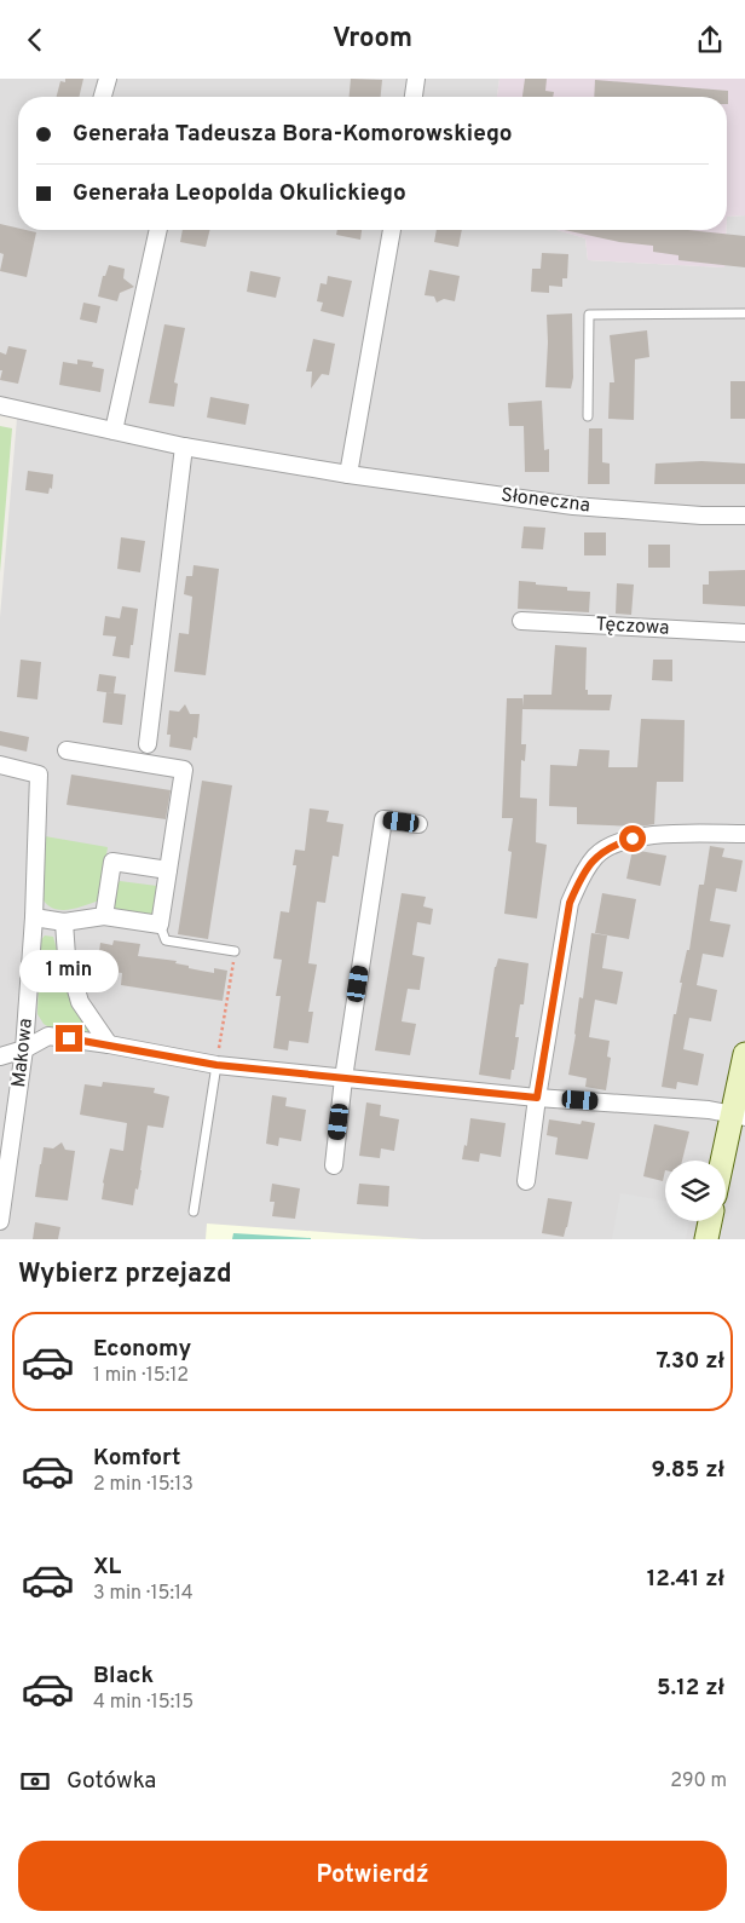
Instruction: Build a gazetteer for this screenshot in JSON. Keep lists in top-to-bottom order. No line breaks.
{"streets":{"street":["Słoneczna","Tęczowa","Makowa"]},"page":{"header":"Vroom","banner":["Generała Tadeusza Bora-Komorowskiego","Generała Leopolda Okulickiego"],"bubble":"1 min","heading":"Wybierz przejazd","list":[{"name":"Economy","note":"1 min · 15:12","value":"7.30 zł"},{"name":"Komfort","note":"2 min · 15:13","value":"9.85 zł"},{"name":"XL","note":"3 min · 15:14","value":"12.41 zł"},{"name":"Black","note":"4 min · 15:15","value":"5.12 zł"}],"pay":["Gotówka","290 m"],"buttons":"Potwierdź"}}
